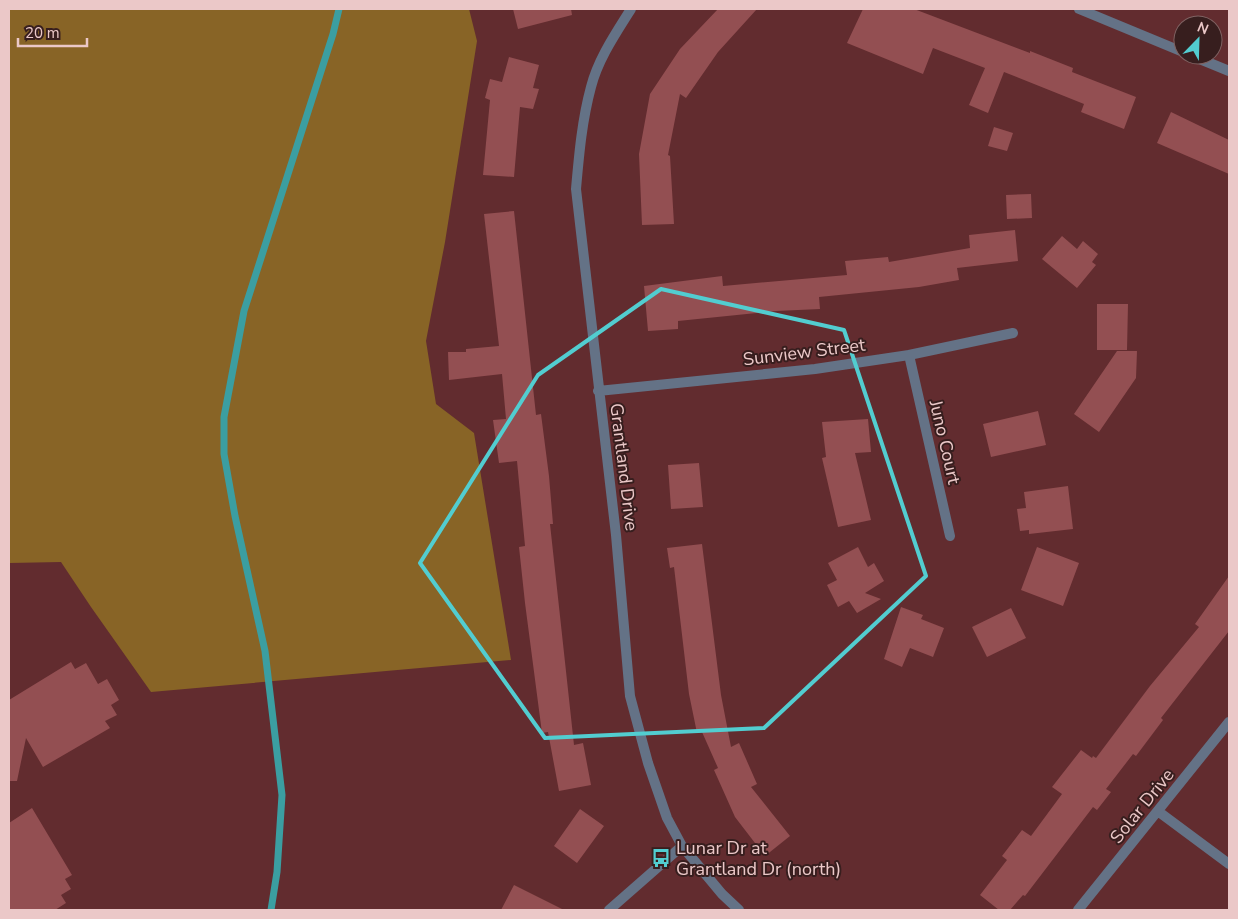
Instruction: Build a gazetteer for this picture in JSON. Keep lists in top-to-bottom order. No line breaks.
{"streets":{"street":["Sunview Street","Juno Court","Grantland Drive","Solar Drive"]},"crossings":[["Sunview Street","Juno Court"],["Sunview Street","Grantland Drive"]],"places":{"bus stop":["Lunar Dr at Grantland Dr (north)"]},"scale_bar":"20 m","north":"top right"}
